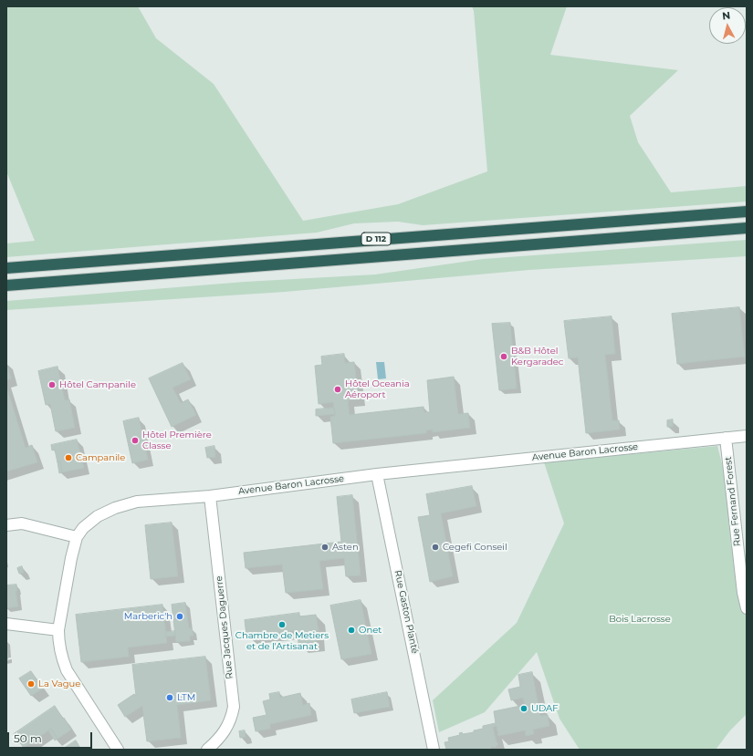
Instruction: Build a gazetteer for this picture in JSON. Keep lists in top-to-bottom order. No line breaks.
{"streets":{"highway":["D 112"],"street":["Avenue Baron Lacrosse","Rue Fernand Forest","Rue Gaston Planté","Rue Jacques Daguerre"]},"crossings":[["Avenue Baron Lacrosse","Rue Fernand Forest"],["Avenue Baron Lacrosse","Rue Gaston Planté"],["Avenue Baron Lacrosse","Rue Jacques Daguerre"]],"parks":["Bois Lacrosse"],"places":["B&B Hôtel Kergaradec","Hôtel Campanile","Hôtel Oceania Aéroport","Hôtel Première Classe","Campanile","Asten","Cegefi Conseil","Marberic'h","Chambre de Metiers et de l'Artisanat","Onet","La Vague","LTM","UDAF"],"scale_bar":"50 m","north":"top"}
